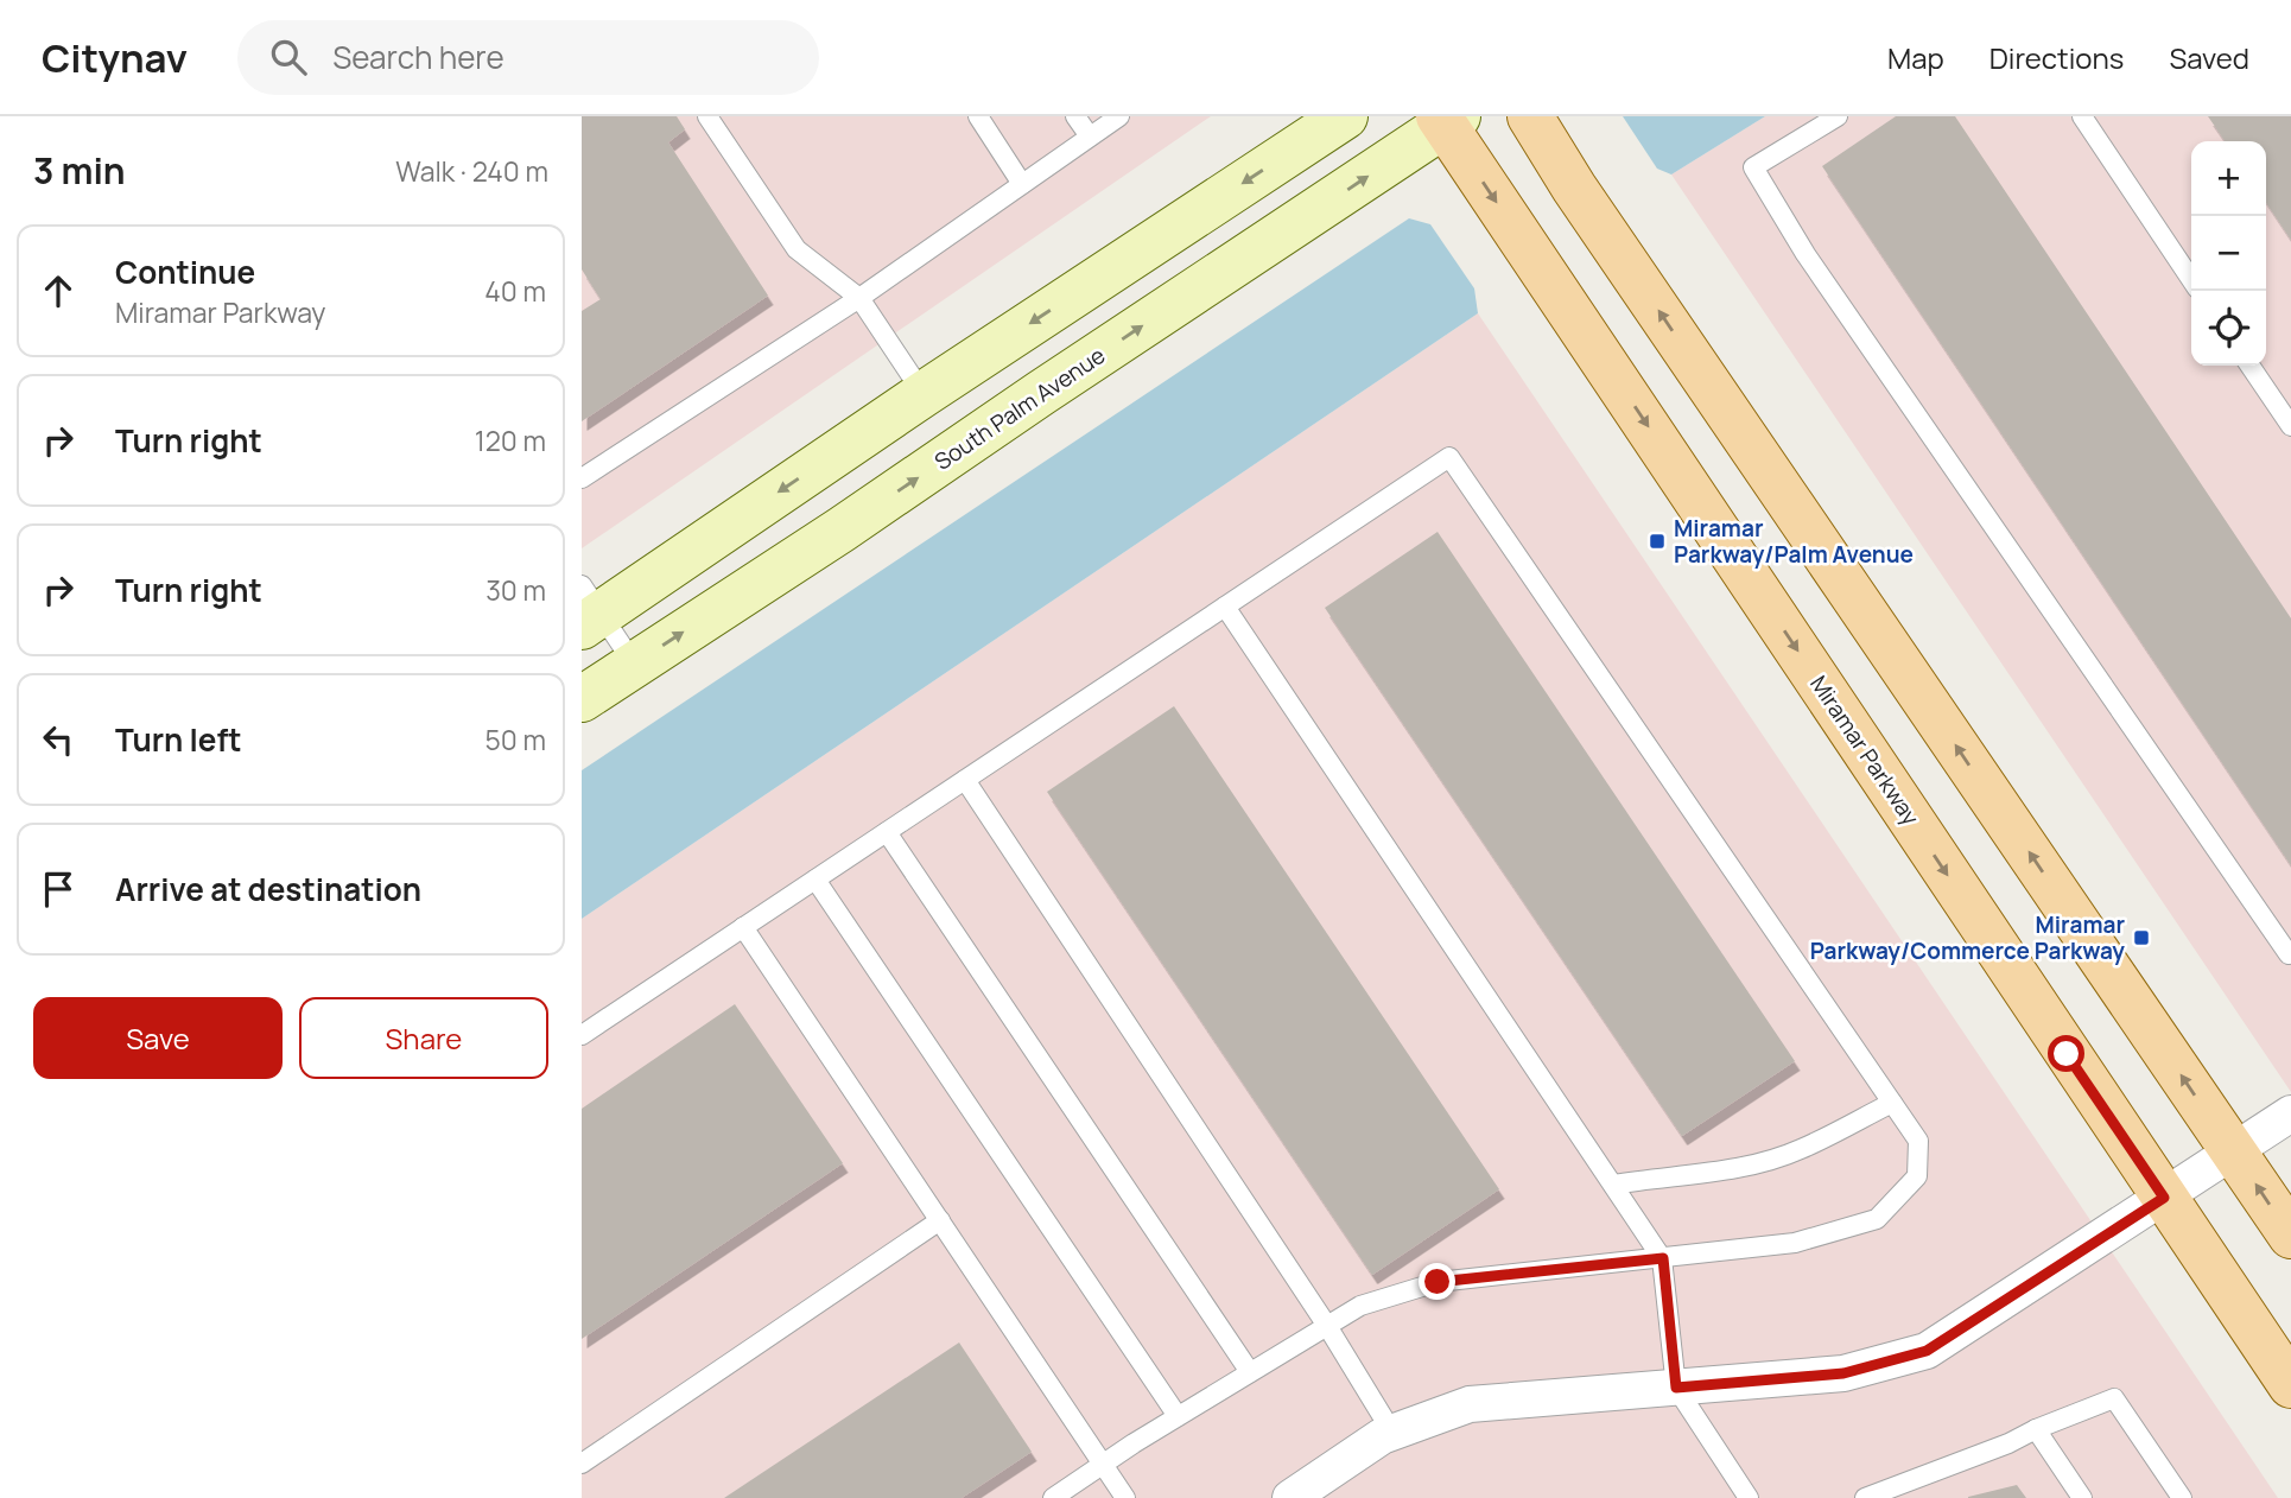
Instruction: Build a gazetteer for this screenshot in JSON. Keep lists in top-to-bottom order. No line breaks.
{"streets":{"main road":["South Palm Avenue","Miramar Parkway"]},"crossings":[["South Palm Avenue","Miramar Parkway"]],"places":{"transit":["Miramar Parkway/Palm Avenue","Miramar Parkway/Commerce Parkway"]},"page":{"header":"Citynav","search":"Search here","nav":["Map","Directions","Saved"],"heading":["3 min","Walk · 240 m"],"map_buttons":["+","−"],"list":[["Continue","Miramar Parkway","40 m"],["Turn right","120 m"],["Turn right","30 m"],["Turn left","50 m"],"Arrive at destination"],"buttons":["Save","Share"]}}
